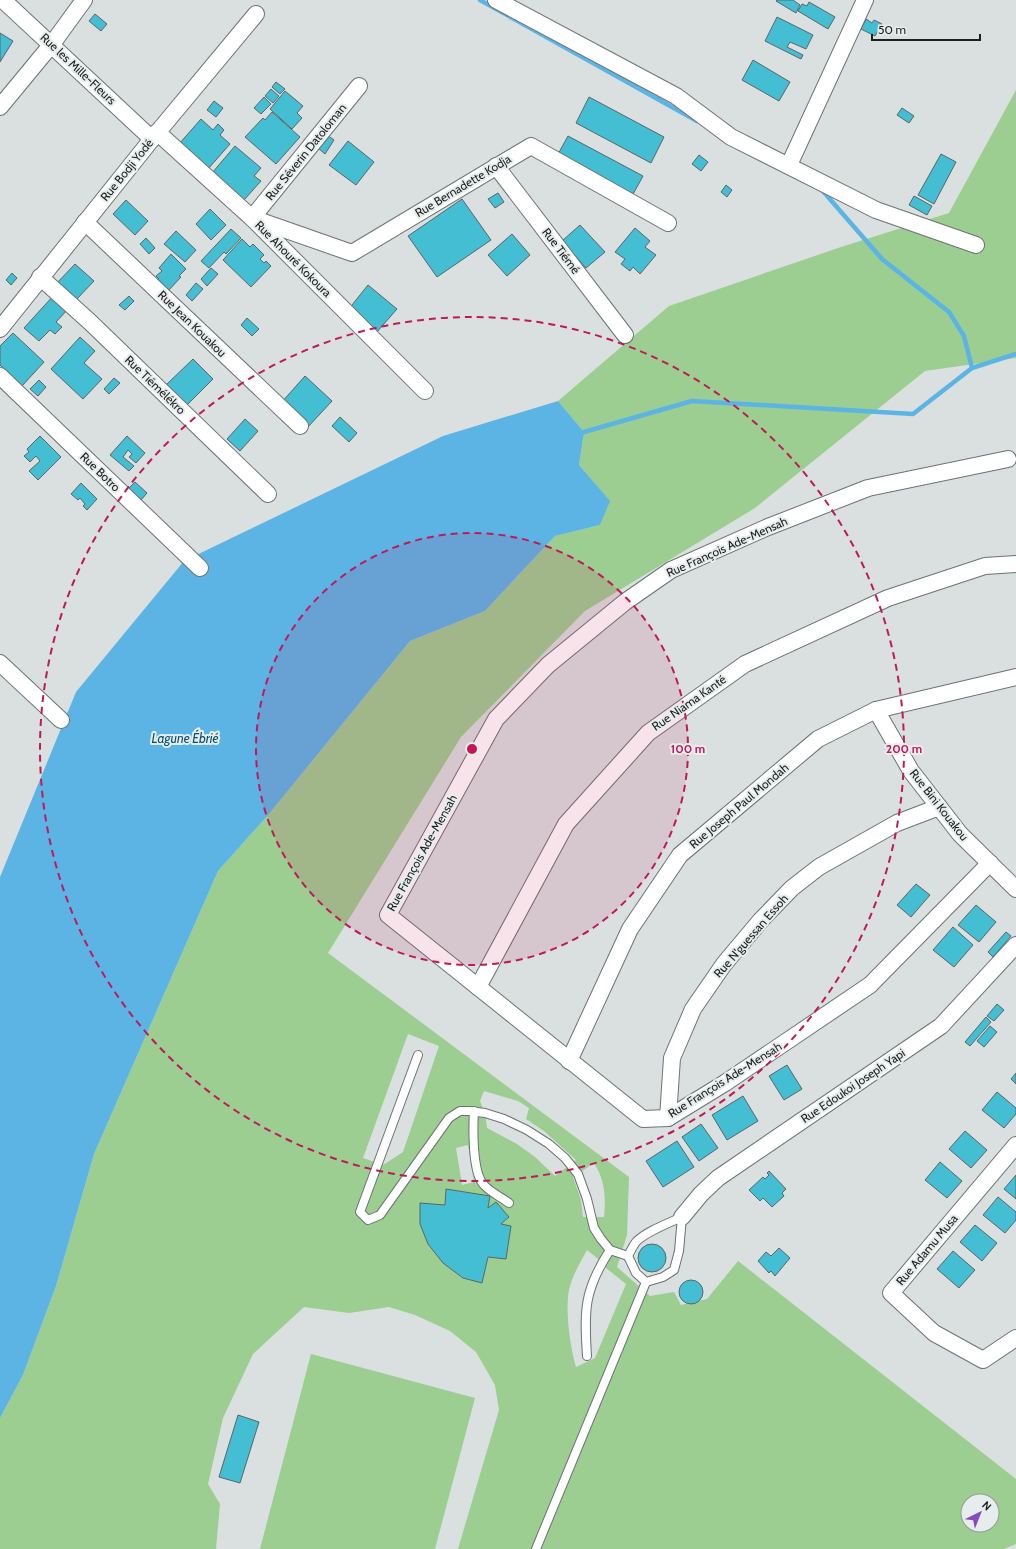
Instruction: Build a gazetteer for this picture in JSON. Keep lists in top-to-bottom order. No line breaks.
{"streets":{"street":["Rue les Mille-Fleurs","Rue Séverin Datoloman","Rue Bodji Yodé","Rue Bernadette Kodja","Rue Tiémé","Rue Ahouré Kokoura","Rue Jean Kouakou","Rue Tiémélékro","Rue Botro","Rue François Ade-Mensah","Rue Niama Kanté","Rue Bini Kouakou","Rue Joseph Paul Mondah","Rue N'guessan Essoh","Rue Edoukoi Joseph Yapi","Rue Adamu Musa"]},"crossings":[["Rue les Mille-Fleurs","Rue Bodji Yodé"],["Rue les Mille-Fleurs","Rue Ahouré Kokoura"],["Rue Séverin Datoloman","Rue Bernadette Kodja"],["Rue Séverin Datoloman","Rue Ahouré Kokoura"],["Rue Bodji Yodé","Rue Ahouré Kokoura"],["Rue Bodji Yodé","Rue Jean Kouakou"],["Rue Bodji Yodé","Rue Tiémélékro"],["Rue Bernadette Kodja","Rue Tiémé"],["Rue Bernadette Kodja","Rue Ahouré Kokoura"],["Rue François Ade-Mensah","Rue Niama Kanté"],["Rue François Ade-Mensah","Rue Bini Kouakou"],["Rue François Ade-Mensah","Rue Joseph Paul Mondah"],["Rue François Ade-Mensah","Rue N'guessan Essoh"],["Rue Bini Kouakou","Rue Joseph Paul Mondah"],["Rue Bini Kouakou","Rue N'guessan Essoh"]],"water":["Lagune Ébrié"],"scale_bar":"50 m","north":"top right","rings":["100 m","200 m"]}
